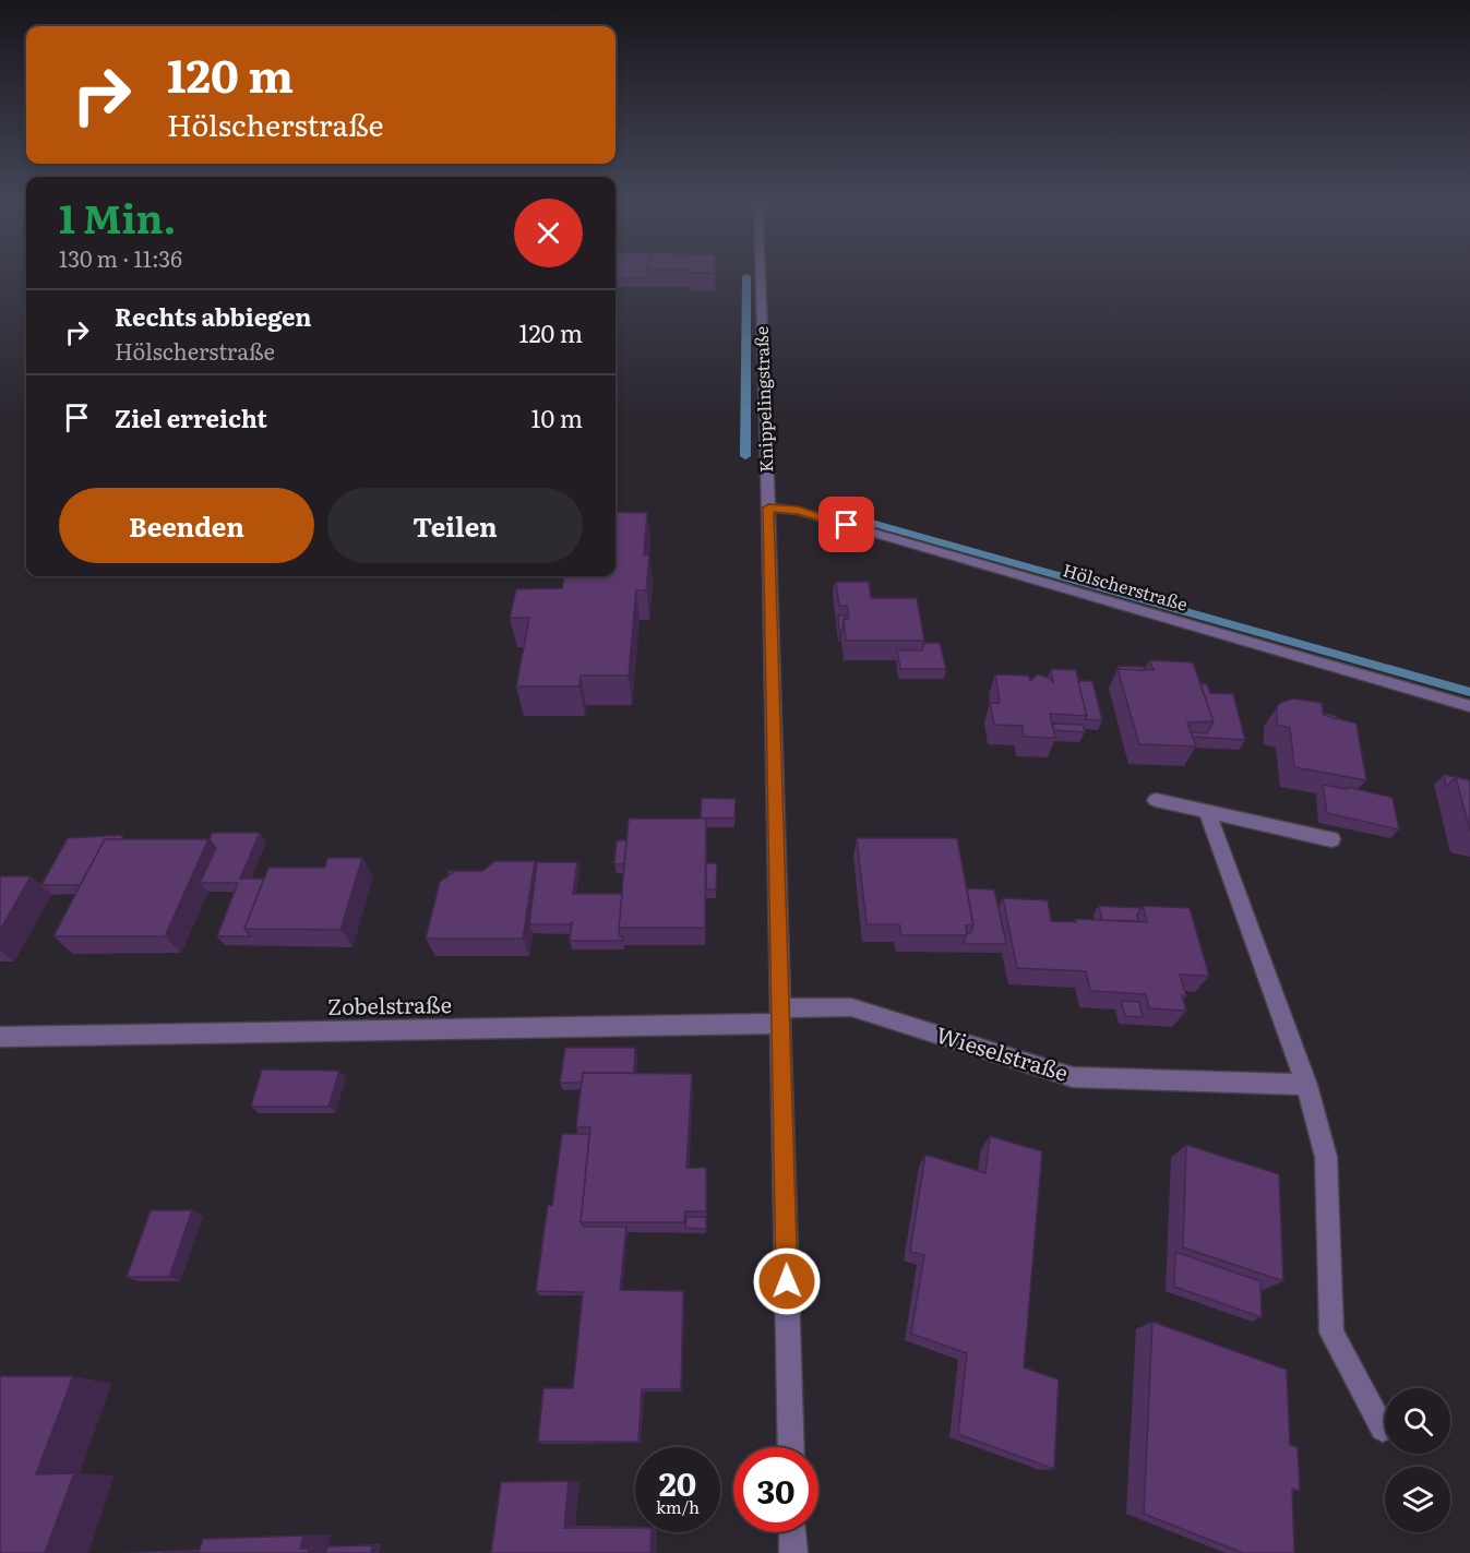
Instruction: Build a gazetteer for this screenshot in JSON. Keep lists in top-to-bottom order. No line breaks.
{"streets":{"street":["Knippelingstraße","Hölscherstraße","Zobelstraße","Wieselstraße"]},"crossings":[["Knippelingstraße","Hölscherstraße"],["Knippelingstraße","Zobelstraße"],["Knippelingstraße","Wieselstraße"],["Zobelstraße","Wieselstraße"]],"page":{"turn":["120 m","Hölscherstraße"],"heading":["1 Min.","130 m · 11:36"],"list":[{"name":"Rechts abbiegen","note":"Hölscherstraße","value":"120 m"},{"name":"Ziel erreicht","value":"10 m"}],"buttons":["Beenden","Teilen"],"speed":"20 km/h","limit":"30"}}
